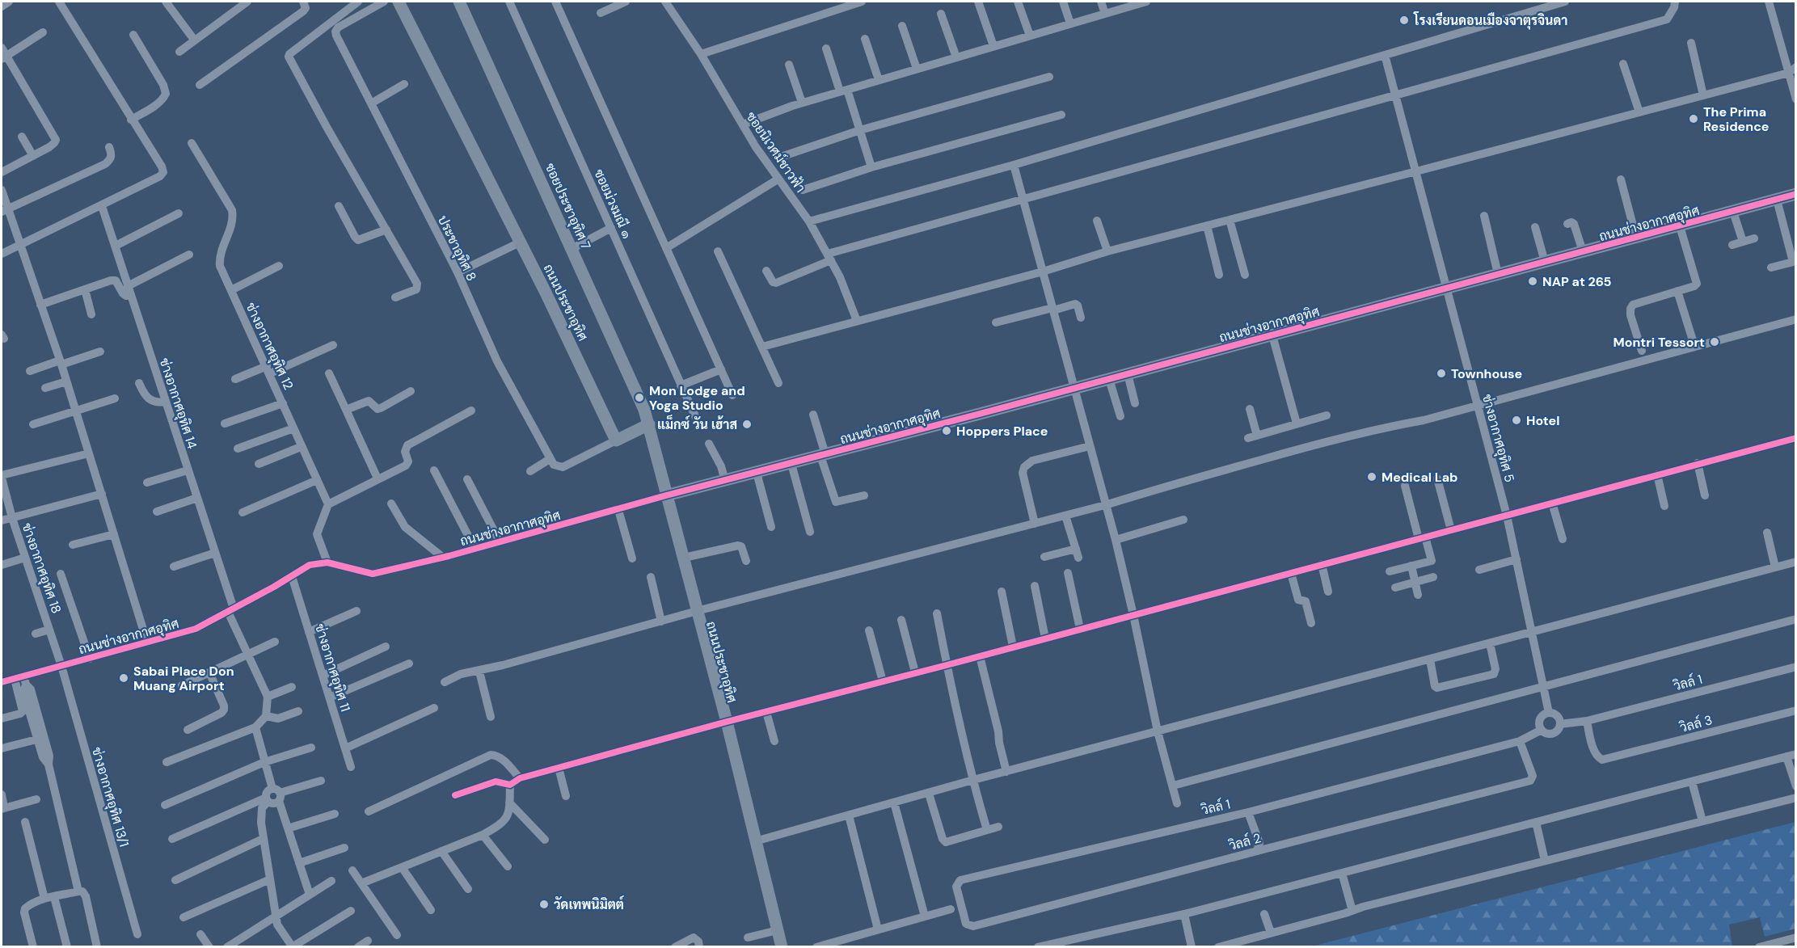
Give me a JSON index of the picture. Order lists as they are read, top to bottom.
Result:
{
  "streets": {
    "street": [
      "ซอยนิเวศม์ชาวฟ้า",
      "ซอยม่วงมณี ๑",
      "ซอยประชาอุทิศ 7",
      "ถนนช่างอากาศอุทิศ",
      "ประชาอุทิศ 8",
      "ถนนประชาอุทิศ",
      "ช่างอากาศอุทิศ 12",
      "ช่างอากาศอุทิศ 14",
      "ช่างอากาศอุทิศ 5",
      "ช่างอากาศอุทิศ 18",
      "ช่างอากาศอุทิศ 11",
      "วิลล์ 1",
      "วิลล์ 3",
      "ช่างอากาศอุทิศ 13/1",
      "วิลล์ 2"
    ]
  },
  "crossings": [
    ["ซอยประชาอุทิศ 7", "ถนนประชาอุทิศ"],
    ["ถนนช่างอากาศอุทิศ", "ถนนประชาอุทิศ"],
    ["ถนนช่างอากาศอุทิศ", "ช่างอากาศอุทิศ 14"],
    ["ถนนช่างอากาศอุทิศ", "ช่างอากาศอุทิศ 5"],
    ["ถนนช่างอากาศอุทิศ", "ช่างอากาศอุทิศ 18"],
    ["ถนนช่างอากาศอุทิศ", "ช่างอากาศอุทิศ 11"],
    ["ถนนช่างอากาศอุทิศ", "ช่างอากาศอุทิศ 13/1"],
    ["ช่างอากาศอุทิศ 5", "วิลล์ 1"],
    ["ช่างอากาศอุทิศ 18", "ช่างอากาศอุทิศ 13/1"],
    ["วิลล์ 1", "วิลล์ 3"],
    ["วิลล์ 1", "วิลล์ 2"]
  ],
  "places": [
    "โรงเรียนดอนเมืองจาตุรจินดา",
    "The Prima Residence",
    "NAP at 265",
    "Montri Tessort",
    "Townhouse",
    "Mon Lodge and Yoga Studio",
    "Hotel",
    "แม็กซ์ วัน เฮ้าส",
    "Hoppers Place",
    "Medical Lab",
    "Sabai Place Don Muang Airport",
    "วัดเทพนิมิตต์"
  ]
}
